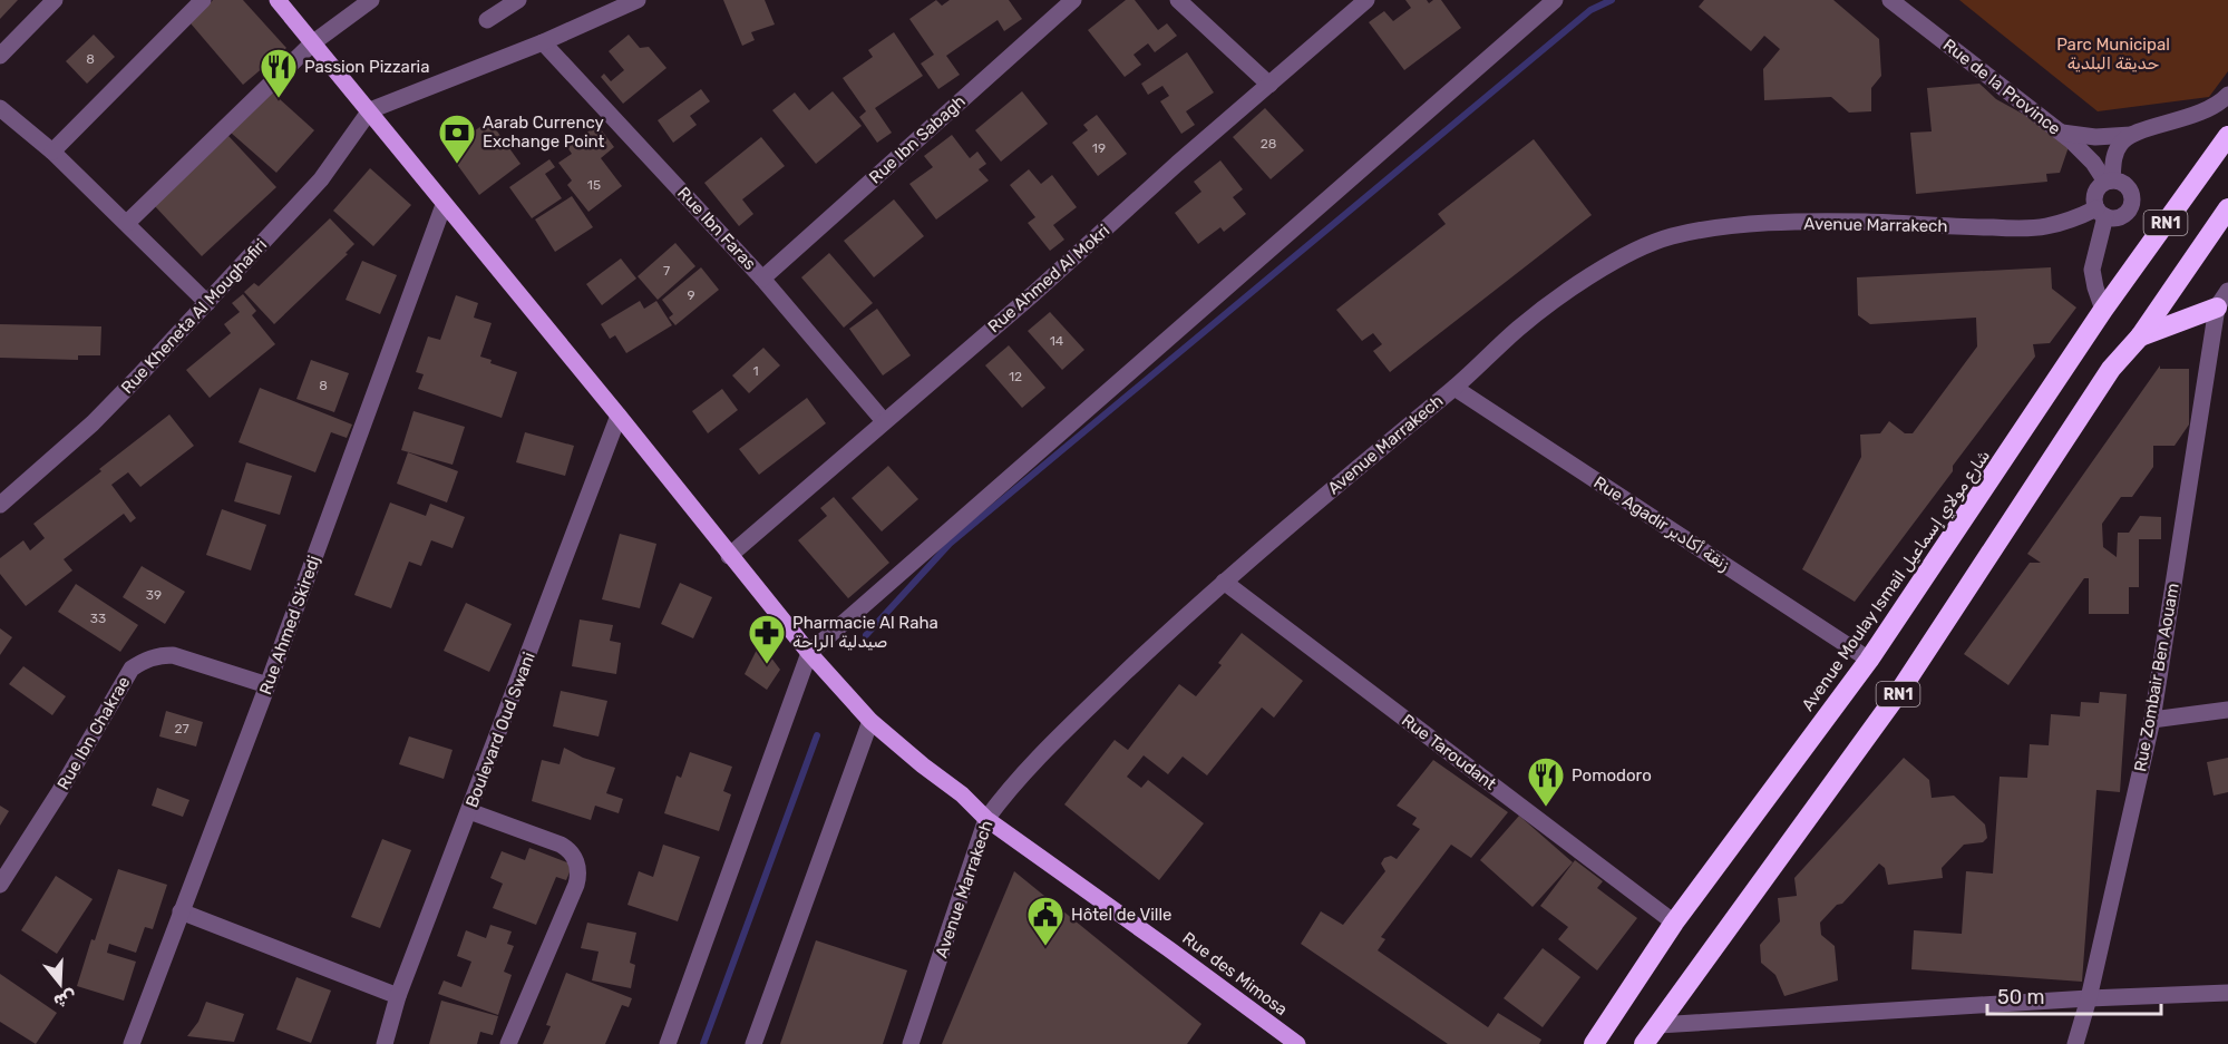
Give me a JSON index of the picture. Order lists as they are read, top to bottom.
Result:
{
  "streets": {
    "highway": ["RN1", "Avenue Moulay Ismail شارع مولاي إسماعيل"],
    "main road": ["Rue des Mimosa"],
    "street": [
      "Rue de la Province",
      "Rue Ibn Sabagh",
      "Avenue Marrakech",
      "Rue Ibn Faras",
      "Rue Ahmed Al Mokri",
      "Rue Kheneta Al Moughafiri",
      "Rue Agadir زنقة أكادير",
      "Rue Ahmed Skiredj",
      "Rue Zombair Ben Aouam",
      "Boulevard Oud Swani",
      "Rue Ibn Chakrae",
      "Rue Taroudant"
    ]
  },
  "crossings": [
    ["Rue de la Province", "Avenue Marrakech"],
    ["Rue Ibn Sabagh", "Rue Ibn Faras"],
    ["Avenue Marrakech", "Rue Agadir زنقة أكادير"],
    ["Avenue Marrakech", "Rue Taroudant"],
    ["Avenue Marrakech", "Rue des Mimosa"],
    ["Rue Ibn Faras", "Rue Ahmed Al Mokri"],
    ["Rue Ahmed Al Mokri", "Rue des Mimosa"],
    ["Rue Kheneta Al Moughafiri", "Rue des Mimosa"],
    ["Rue Agadir زنقة أكادير", "Avenue Moulay Ismail شارع مولاي إسماعيل"],
    ["Avenue Moulay Ismail شارع مولاي إسماعيل", "Rue Taroudant"],
    ["Rue Ahmed Skiredj", "Rue Ibn Chakrae"],
    ["Rue Ahmed Skiredj", "Rue des Mimosa"],
    ["Boulevard Oud Swani", "Rue des Mimosa"]
  ],
  "parks": ["Parc Municipal حديقة البلدية"],
  "places": {
    "restaurant": ["Passion Pizzaria", "Pomodoro"],
    "bank": ["Aarab Currency Exchange Point"],
    "pharmacy": ["Pharmacie Al Raha صيدلية الراحة"],
    "public building": ["Hôtel de Ville"]
  },
  "house_numbers": [
    "8",
    "28",
    "19",
    "15",
    "7",
    "9",
    "14",
    "1",
    "12",
    "8",
    "39",
    "33",
    "27"
  ],
  "scale_bar": "50 m",
  "north": "bottom"
}
